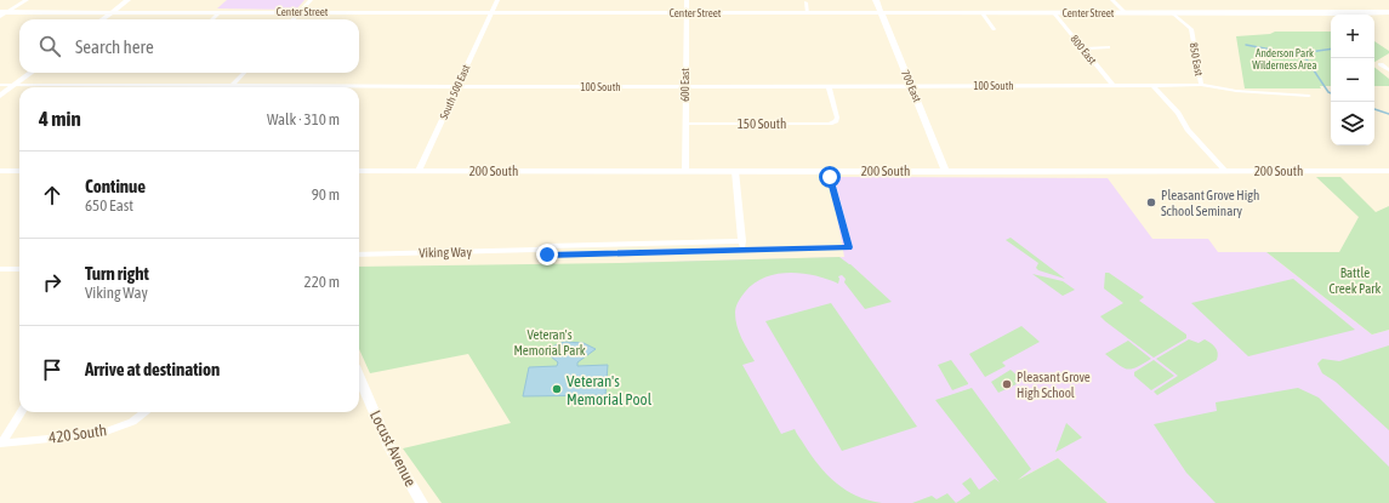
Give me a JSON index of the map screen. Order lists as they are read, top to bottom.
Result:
{
  "streets": {
    "street": [
      "Center Street",
      "800 East",
      "850 East",
      "600 East",
      "700 East",
      "100 South",
      "South 500 East",
      "150 South",
      "200 South",
      "Viking Way",
      "420 South",
      "Locust Avenue"
    ]
  },
  "crossings": [
    ["Center Street", "800 East"],
    ["Center Street", "850 East"],
    ["Center Street", "600 East"],
    ["Center Street", "700 East"],
    ["Center Street", "South 500 East"],
    ["800 East", "100 South"],
    ["850 East", "100 South"],
    ["600 East", "100 South"],
    ["600 East", "150 South"],
    ["600 East", "200 South"],
    ["700 East", "100 South"],
    ["700 East", "200 South"],
    ["100 South", "South 500 East"],
    ["100 South", "150 South"],
    ["South 500 East", "200 South"],
    ["200 South", "Viking Way"]
  ],
  "parks": ["Anderson Park Wilderness Area", "Battle Creek Park", "Veteran's Memorial Park"],
  "places": ["Pleasant Grove High School Seminary", "Pleasant Grove High School", "Veteran's Memorial Pool"],
  "page": {
    "map_buttons": ["+", "−"],
    "search": "Search here",
    "heading": ["4 min", "Walk · 310 m"],
    "list": [
      ["Continue", "650 East", "90 m"],
      ["Turn right", "Viking Way", "220 m"],
      "Arrive at destination"
    ]
  }
}
